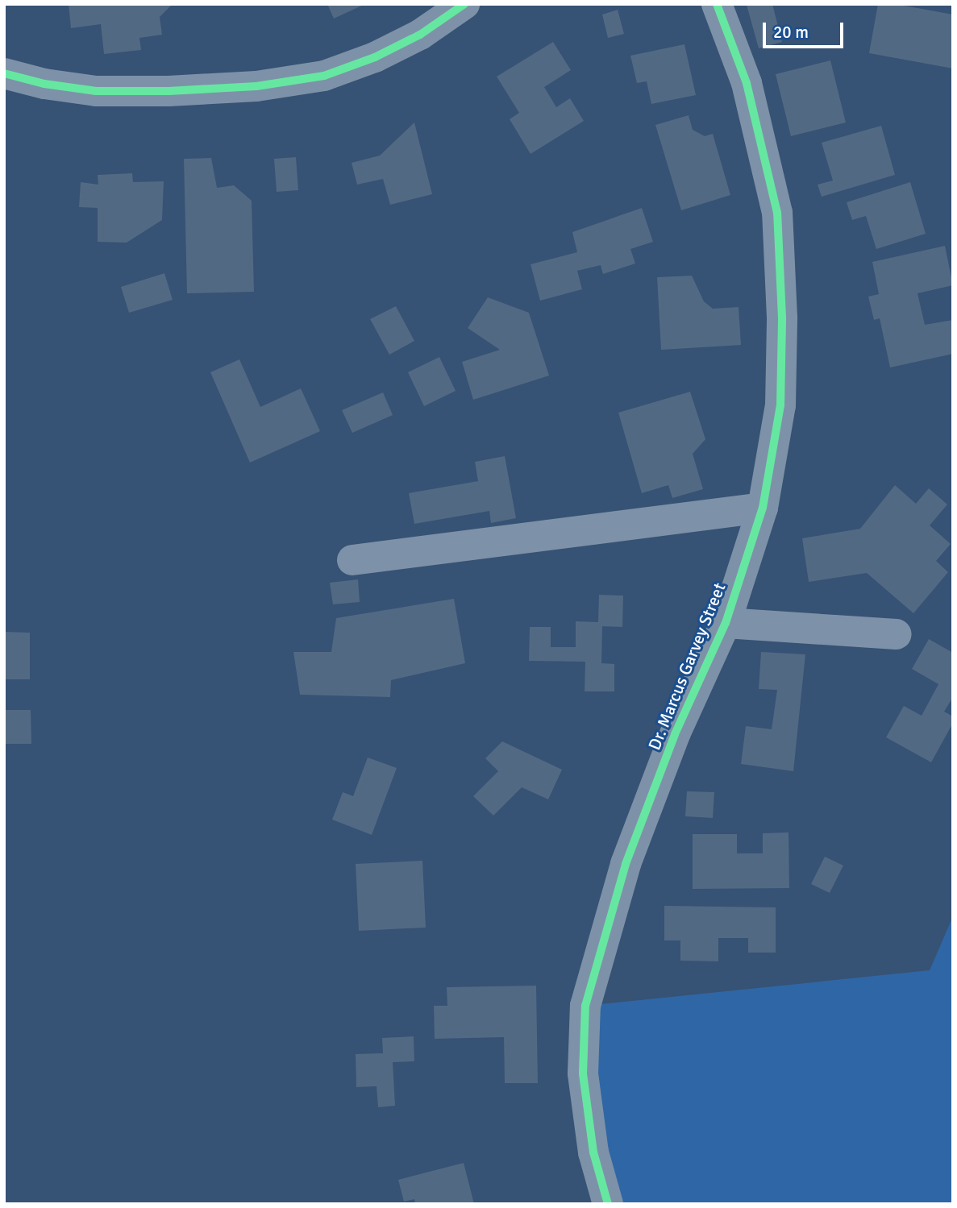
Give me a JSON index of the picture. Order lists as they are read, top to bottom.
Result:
{
  "streets": {
    "street": ["Dr. Marcus Garvey Street"]
  },
  "scale_bar": "20 m"
}
